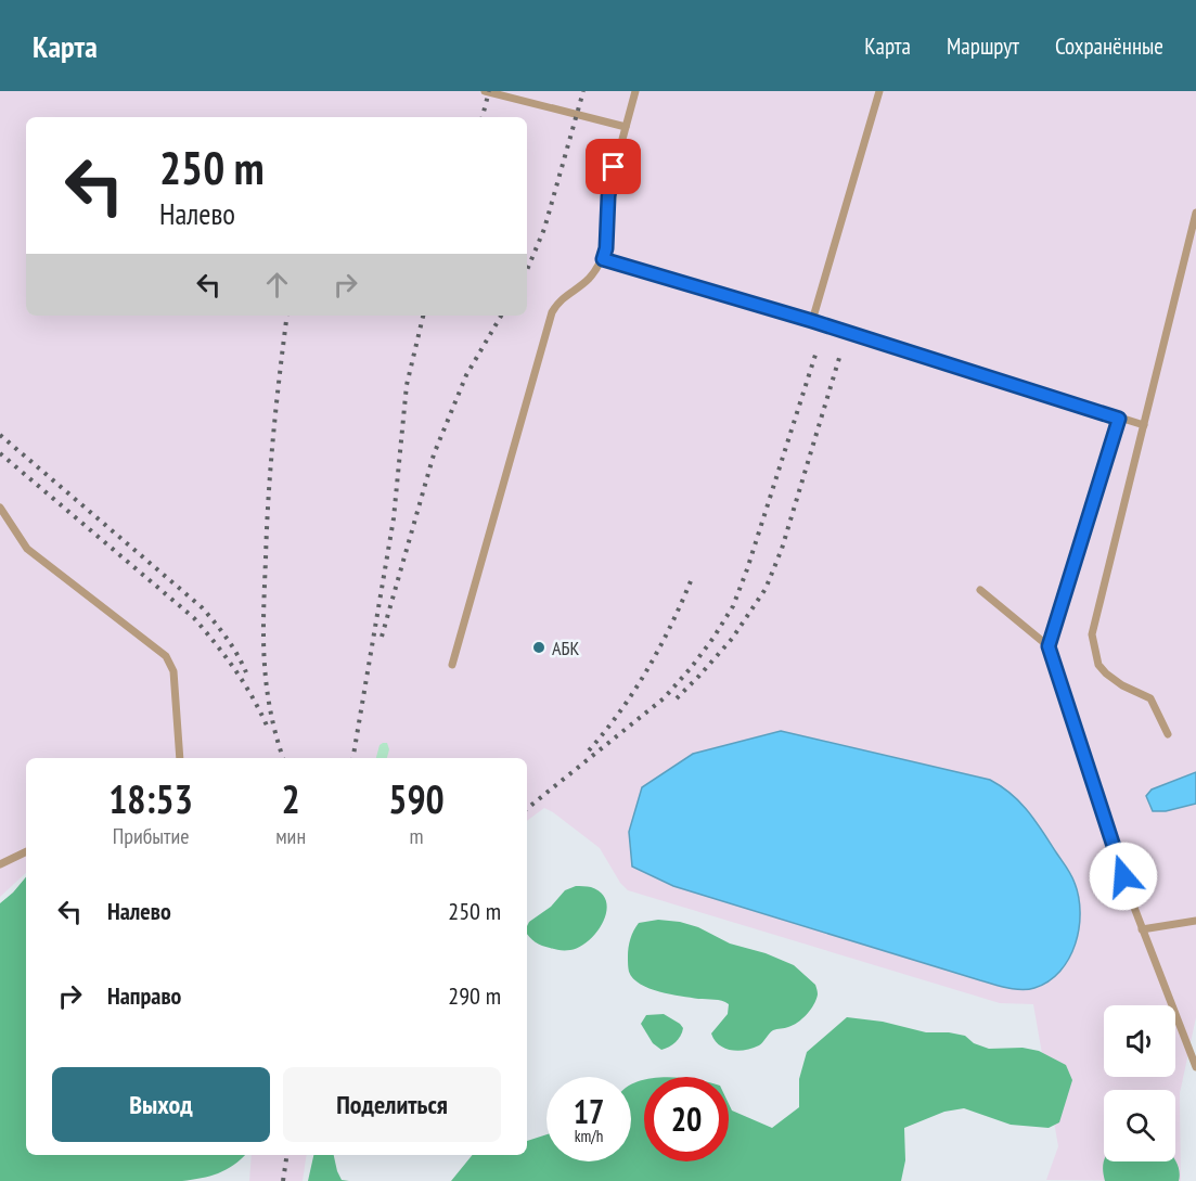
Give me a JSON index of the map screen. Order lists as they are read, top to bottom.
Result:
{
  "places": ["АБК"],
  "page": {
    "header": "Карта",
    "nav": ["Карта", "Маршрут", "Сохранённые"],
    "turn": ["250 m", "Налево"],
    "eta": [
      "18:53",
      "Прибытие",
      "2",
      "мин",
      "590",
      "m"
    ],
    "list": [
      {
        "name": "Налево",
        "value": "250 m"
      },
      {
        "name": "Направо",
        "value": "290 m"
      }
    ],
    "buttons": ["Выход", "Поделиться"],
    "speed": "17 km/h",
    "limit": "20"
  }
}
